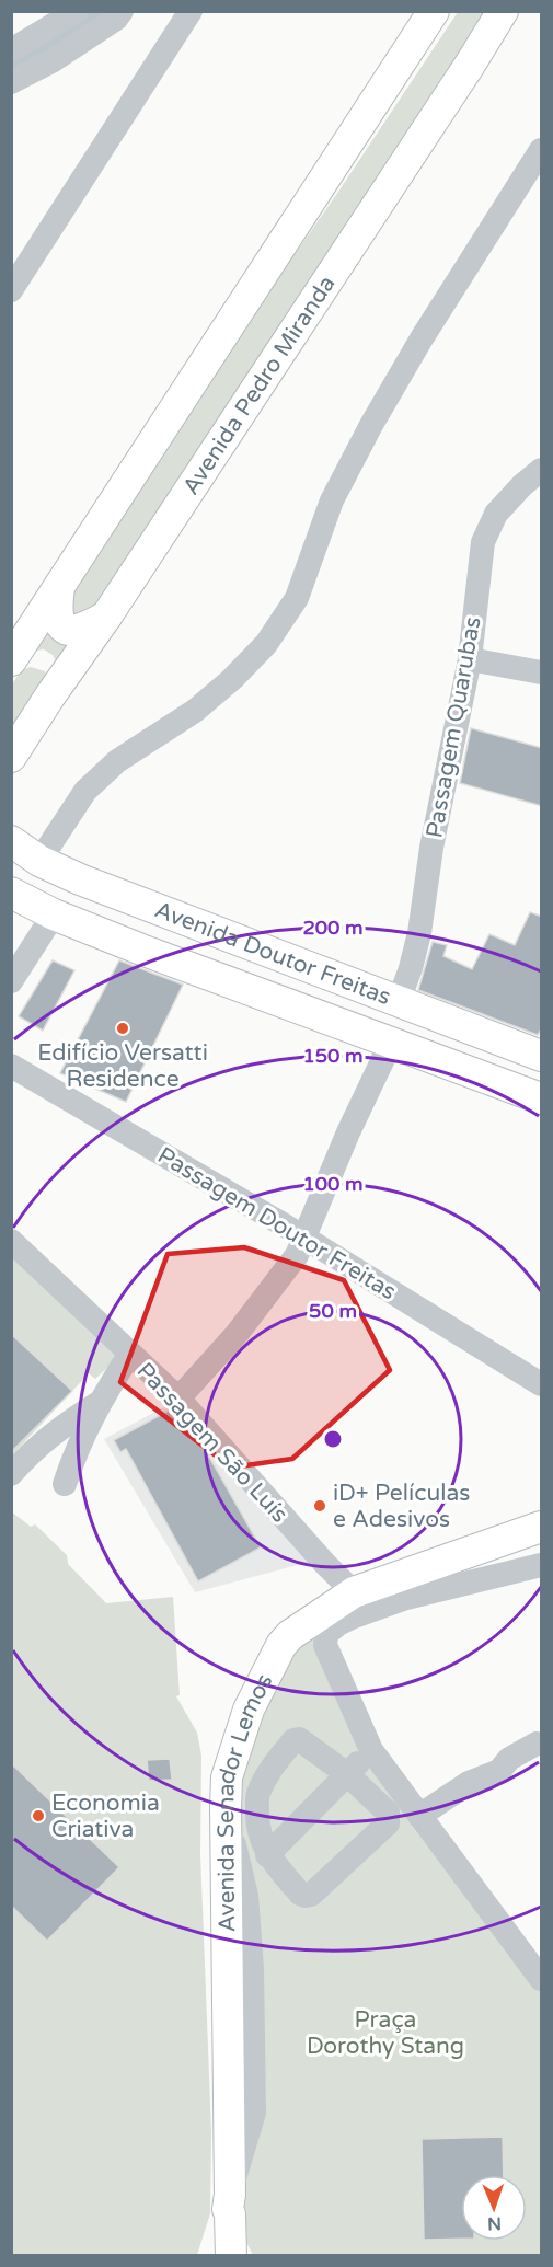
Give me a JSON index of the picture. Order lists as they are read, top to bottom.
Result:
{
  "streets": {
    "main road": ["Avenida Pedro Miranda", "Avenida Doutor Freitas", "Avenida Senador Lemos"],
    "street": ["Passagem Quarubas", "Passagem Doutor Freitas", "Passagem São Luís"]
  },
  "crossings": [
    ["Passagem Quarubas", "Avenida Doutor Freitas"],
    ["Passagem São Luís", "Avenida Senador Lemos"]
  ],
  "parks": ["Praça Dorothy Stang"],
  "places": ["Edifício Versatti Residence", "iD+ Películas e Adesivos", "Economia Criativa"],
  "north": "bottom",
  "rings": [
    "200 m",
    "150 m",
    "100 m",
    "50 m"
  ]
}
